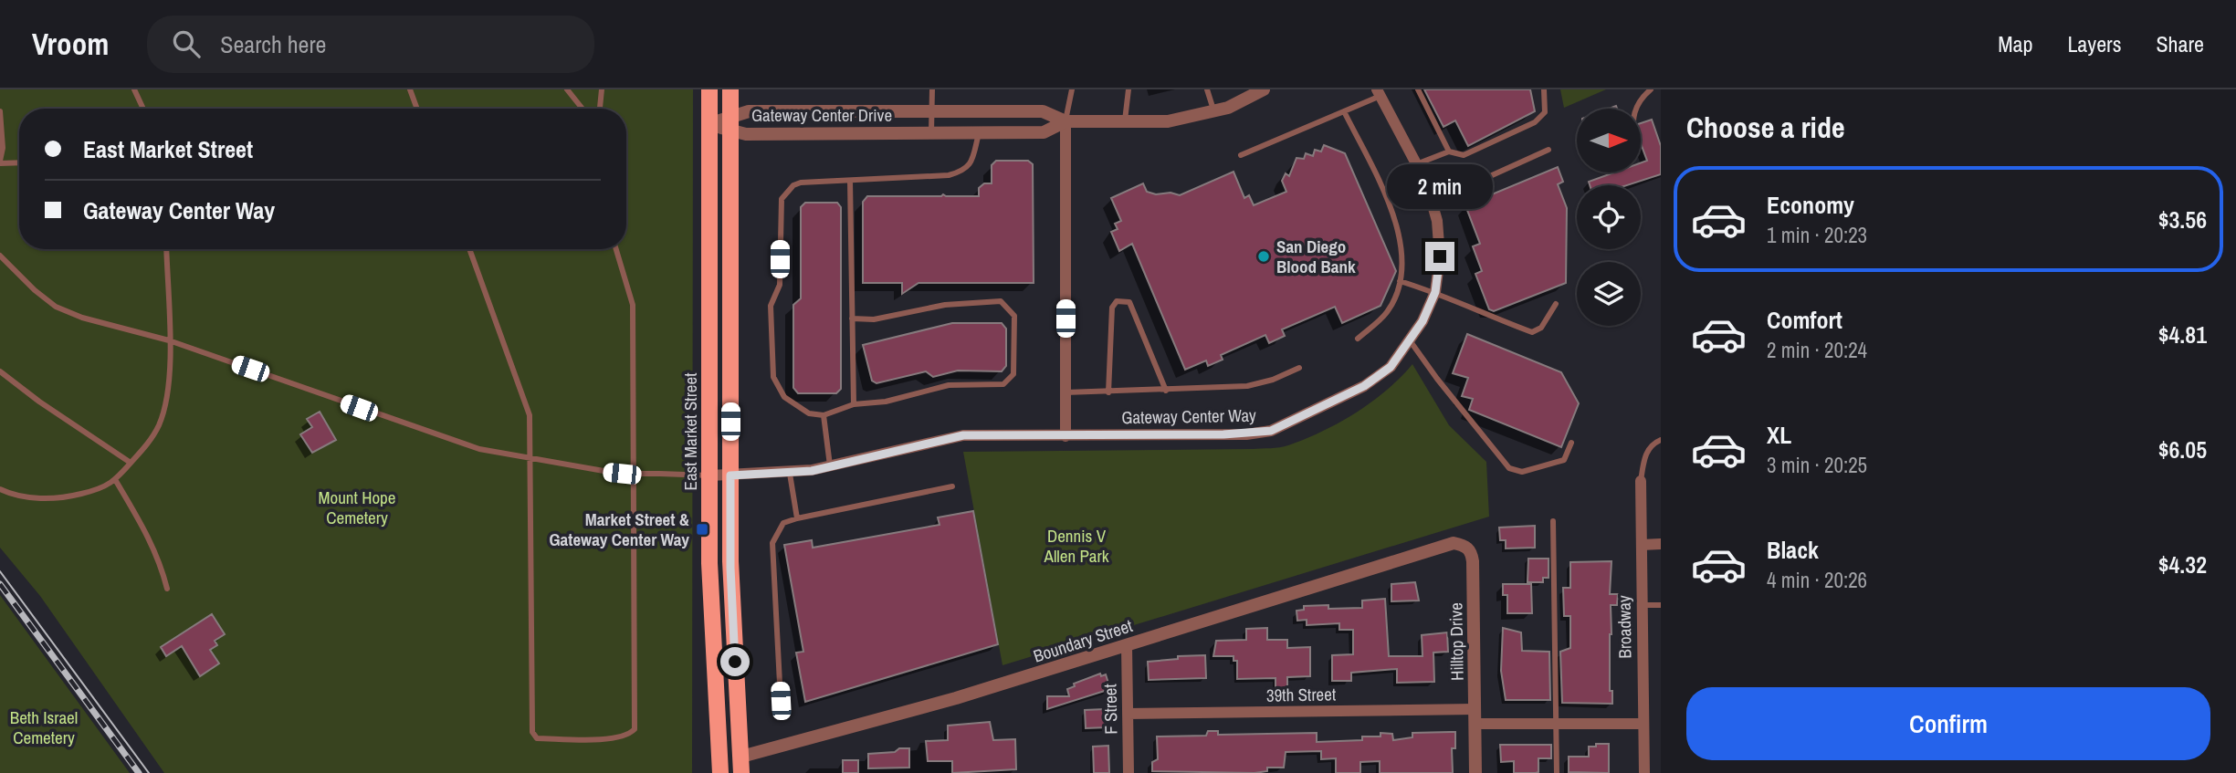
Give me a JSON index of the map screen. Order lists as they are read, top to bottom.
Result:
{
  "streets": {
    "main road": ["East Market Street"],
    "street": [
      "Gateway Center Drive",
      "Gateway Center Way",
      "Broadway",
      "Boundary Street",
      "Hilltop Drive",
      "39th Street",
      "F Street"
    ]
  },
  "crossings": [
    ["Gateway Center Drive", "East Market Street"],
    ["Gateway Center Way", "East Market Street"],
    ["Boundary Street", "Hilltop Drive"],
    ["Boundary Street", "F Street"],
    ["Hilltop Drive", "39th Street"],
    ["39th Street", "F Street"]
  ],
  "parks": ["Mount Hope Cemetery", "Dennis V Allen Park", "Beth Israel Cemetery"],
  "places": {
    "other": ["San Diego Blood Bank"],
    "transit": ["Market Street & Gateway Center Way"]
  },
  "north": "right",
  "page": {
    "header": "Vroom",
    "search": "Search here",
    "nav": ["Map", "Layers", "Share"],
    "heading": "Choose a ride",
    "banner": ["East Market Street", "Gateway Center Way"],
    "bubble": "2 min",
    "list": [
      {
        "name": "Economy",
        "note": "1 min · 20:23",
        "value": "$3.56"
      },
      {
        "name": "Comfort",
        "note": "2 min · 20:24",
        "value": "$4.81"
      },
      {
        "name": "XL",
        "note": "3 min · 20:25",
        "value": "$6.05"
      },
      {
        "name": "Black",
        "note": "4 min · 20:26",
        "value": "$4.32"
      }
    ],
    "buttons": "Confirm"
  }
}
